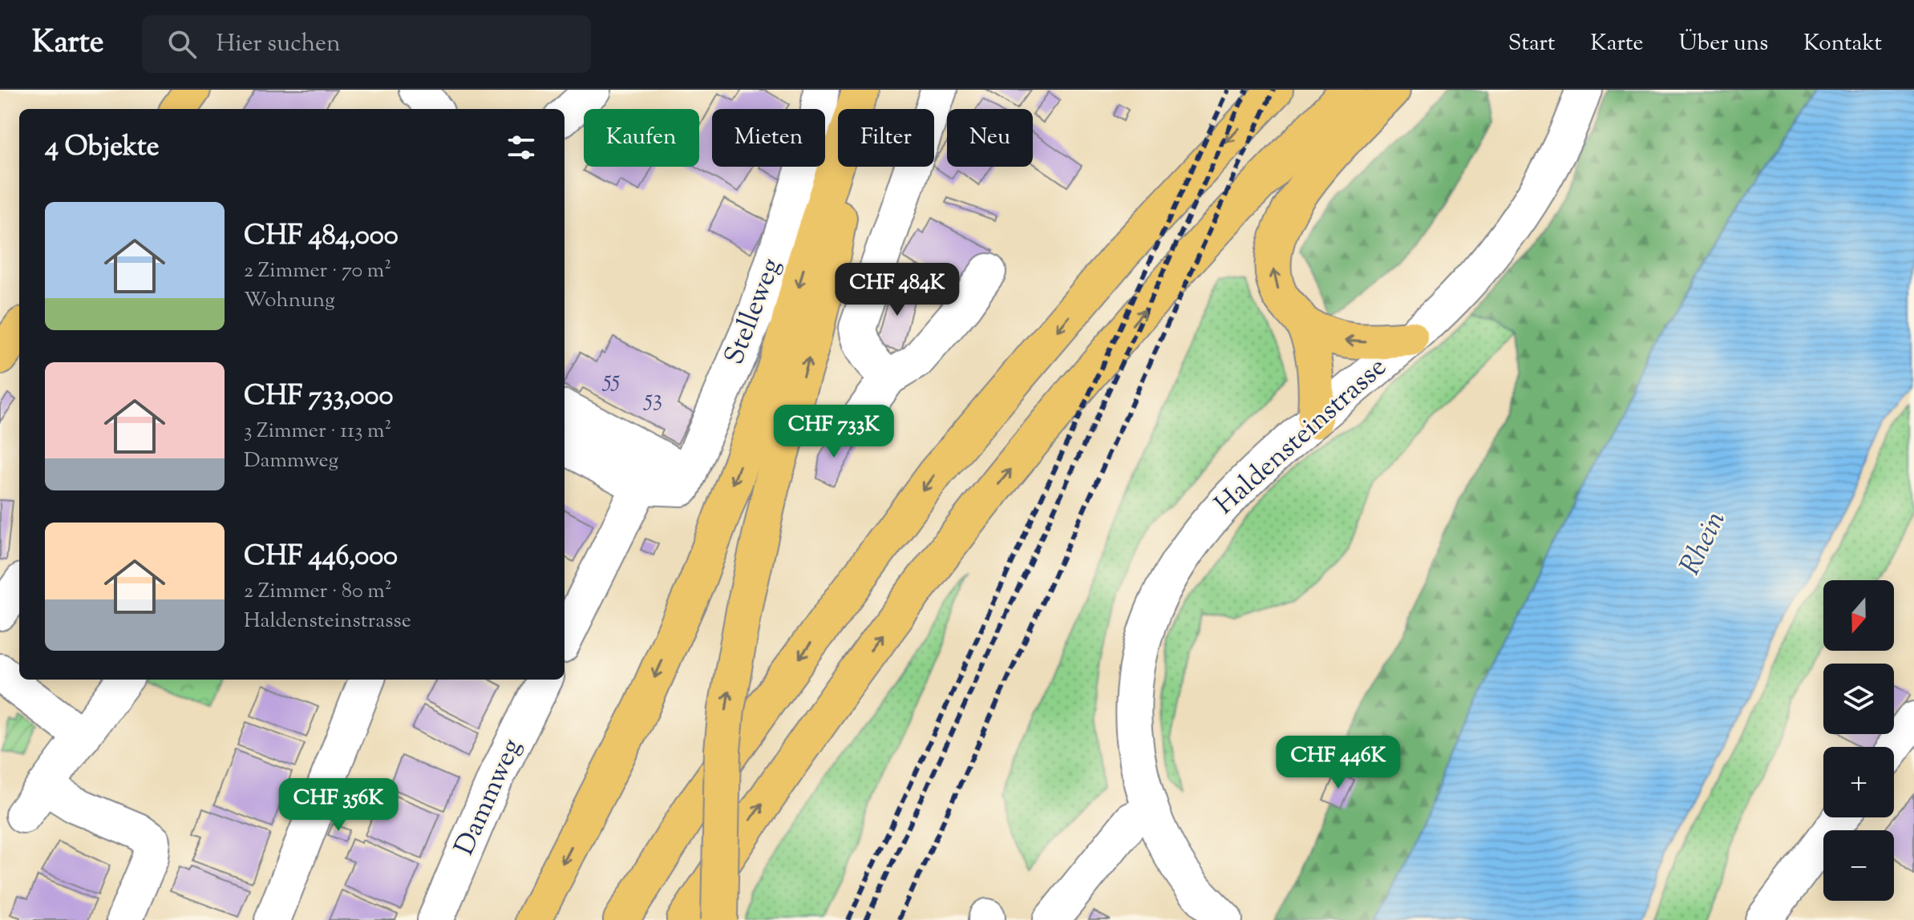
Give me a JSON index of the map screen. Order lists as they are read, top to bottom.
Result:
{
  "streets": {
    "street": ["Stelleweg", "Haldensteinstrasse", "Dammweg"]
  },
  "water": ["Rhein"],
  "house_numbers": ["55", "53"],
  "north": "bottom",
  "page": {
    "header": "Karte",
    "search": "Hier suchen",
    "nav": [
      "Start",
      "Karte",
      "Über uns",
      "Kontakt"
    ],
    "chip": [
      "Kaufen",
      "Mieten",
      "Filter",
      "Neu"
    ],
    "heading": "4 Objekte",
    "list": [
      {
        "name": "CHF 484,000",
        "note": "2 Zimmer · 70 m² · Wohnung"
      },
      {
        "name": "CHF 733,000",
        "note": "3 Zimmer · 113 m² · Dammweg"
      },
      {
        "name": "CHF 446,000",
        "note": "2 Zimmer · 80 m² · Haldensteinstrasse"
      }
    ],
    "price": [
      "CHF 484K",
      "CHF 733K",
      "CHF 446K",
      "CHF 356K"
    ],
    "map_buttons": ["+", "−"]
  }
}
